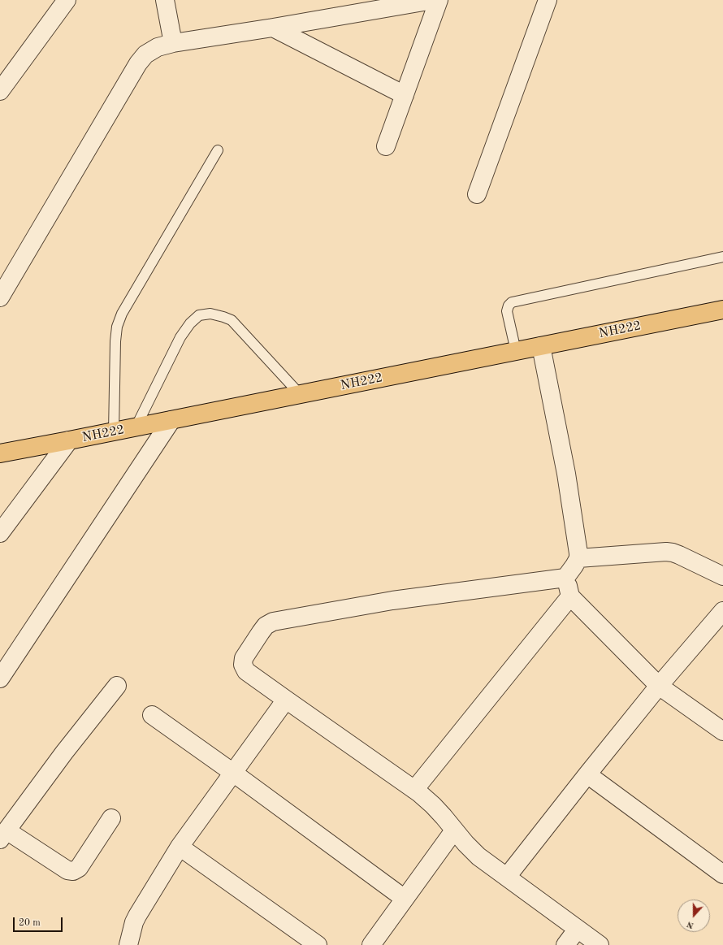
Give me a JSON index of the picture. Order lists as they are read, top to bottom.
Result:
{
  "streets": {
    "main road": ["NH222"]
  },
  "scale_bar": "20 m",
  "north": "bottom"
}
